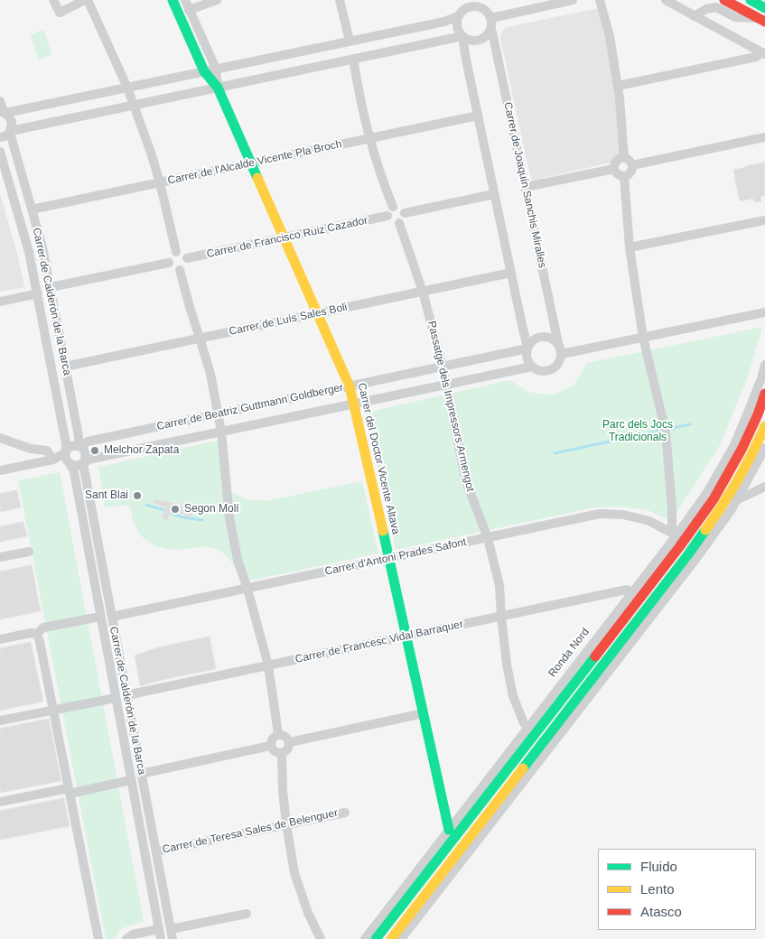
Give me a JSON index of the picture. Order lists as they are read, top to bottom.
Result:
{
  "streets": {
    "main road": ["Carrer del Doctor Vicente Altava", "Ronda Nord"],
    "street": [
      "Carrer de l'Alcalde Vicente Pla Broch",
      "Carrer de Joaquín Sanchis Miralles",
      "Carrer de Francisco Ruiz Cazador",
      "Carrer de Calderón de la Barca",
      "Carrer de Luís Sales Boli",
      "Passatge dels Impressors Armengot",
      "Carrer de Beatriz Guttmann Goldberger",
      "Carrer d'Antoni Prades Safont",
      "Carrer de Francesc Vidal Barraquer",
      "Carrer de Teresa Sales de Belenguer"
    ]
  },
  "crossings": [
    ["Carrer de l'Alcalde Vicente Pla Broch", "Carrer de Calderón de la Barca"],
    ["Carrer de l'Alcalde Vicente Pla Broch", "Carrer del Doctor Vicente Altava"],
    ["Carrer de Joaquín Sanchis Miralles", "Carrer de Beatriz Guttmann Goldberger"],
    ["Carrer de Francisco Ruiz Cazador", "Passatge dels Impressors Armengot"],
    ["Carrer de Francisco Ruiz Cazador", "Carrer del Doctor Vicente Altava"],
    ["Carrer de Calderón de la Barca", "Carrer de Luís Sales Boli"],
    ["Carrer de Calderón de la Barca", "Carrer de Beatriz Guttmann Goldberger"],
    ["Carrer de Calderón de la Barca", "Carrer d'Antoni Prades Safont"],
    ["Carrer de Calderón de la Barca", "Carrer de Francesc Vidal Barraquer"],
    ["Carrer de Calderón de la Barca", "Carrer de Teresa Sales de Belenguer"],
    ["Carrer de Luís Sales Boli", "Passatge dels Impressors Armengot"],
    ["Carrer de Luís Sales Boli", "Carrer del Doctor Vicente Altava"],
    ["Passatge dels Impressors Armengot", "Carrer de Beatriz Guttmann Goldberger"],
    ["Passatge dels Impressors Armengot", "Carrer d'Antoni Prades Safont"],
    ["Passatge dels Impressors Armengot", "Carrer de Francesc Vidal Barraquer"],
    ["Carrer de Beatriz Guttmann Goldberger", "Carrer del Doctor Vicente Altava"],
    ["Carrer del Doctor Vicente Altava", "Carrer d'Antoni Prades Safont"],
    ["Carrer del Doctor Vicente Altava", "Carrer de Francesc Vidal Barraquer"],
    ["Carrer del Doctor Vicente Altava", "Ronda Nord"],
    ["Carrer d'Antoni Prades Safont", "Ronda Nord"],
    ["Carrer de Francesc Vidal Barraquer", "Ronda Nord"]
  ],
  "parks": ["Parc dels Jocs Tradicionals"],
  "places": ["Melchor Zapata", "Sant Blai", "Segon Molí"],
  "legend": ["Fluido", "Lento", "Atasco"]
}
